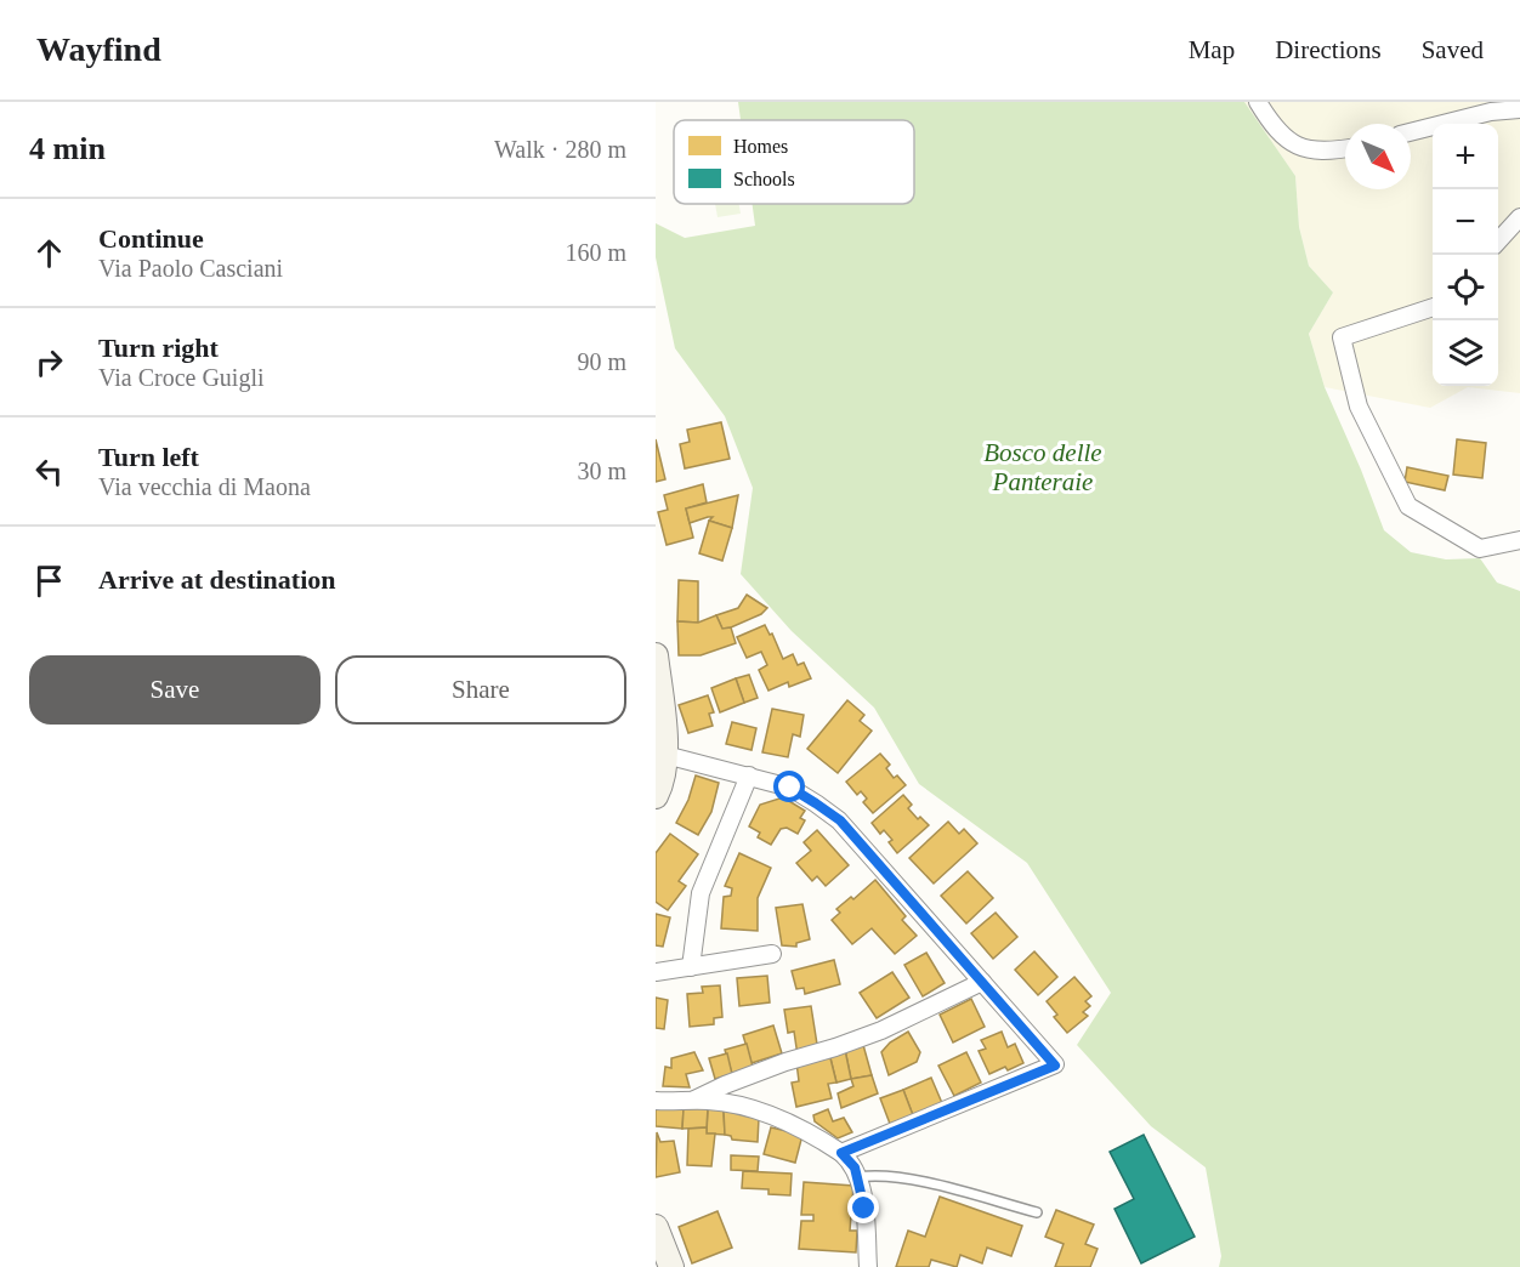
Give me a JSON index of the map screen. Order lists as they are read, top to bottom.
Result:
{
  "parks": ["Bosco delle Panteraie"],
  "legend": ["Homes", "Schools"],
  "north": "bottom right",
  "page": {
    "header": "Wayfind",
    "nav": ["Map", "Directions", "Saved"],
    "heading": ["4 min", "Walk · 280 m"],
    "map_buttons": ["+", "−"],
    "list": [
      ["Continue", "Via Paolo Casciani", "160 m"],
      ["Turn right", "Via Croce Guigli", "90 m"],
      ["Turn left", "Via vecchia di Maona", "30 m"],
      "Arrive at destination"
    ],
    "buttons": ["Save", "Share"]
  }
}
